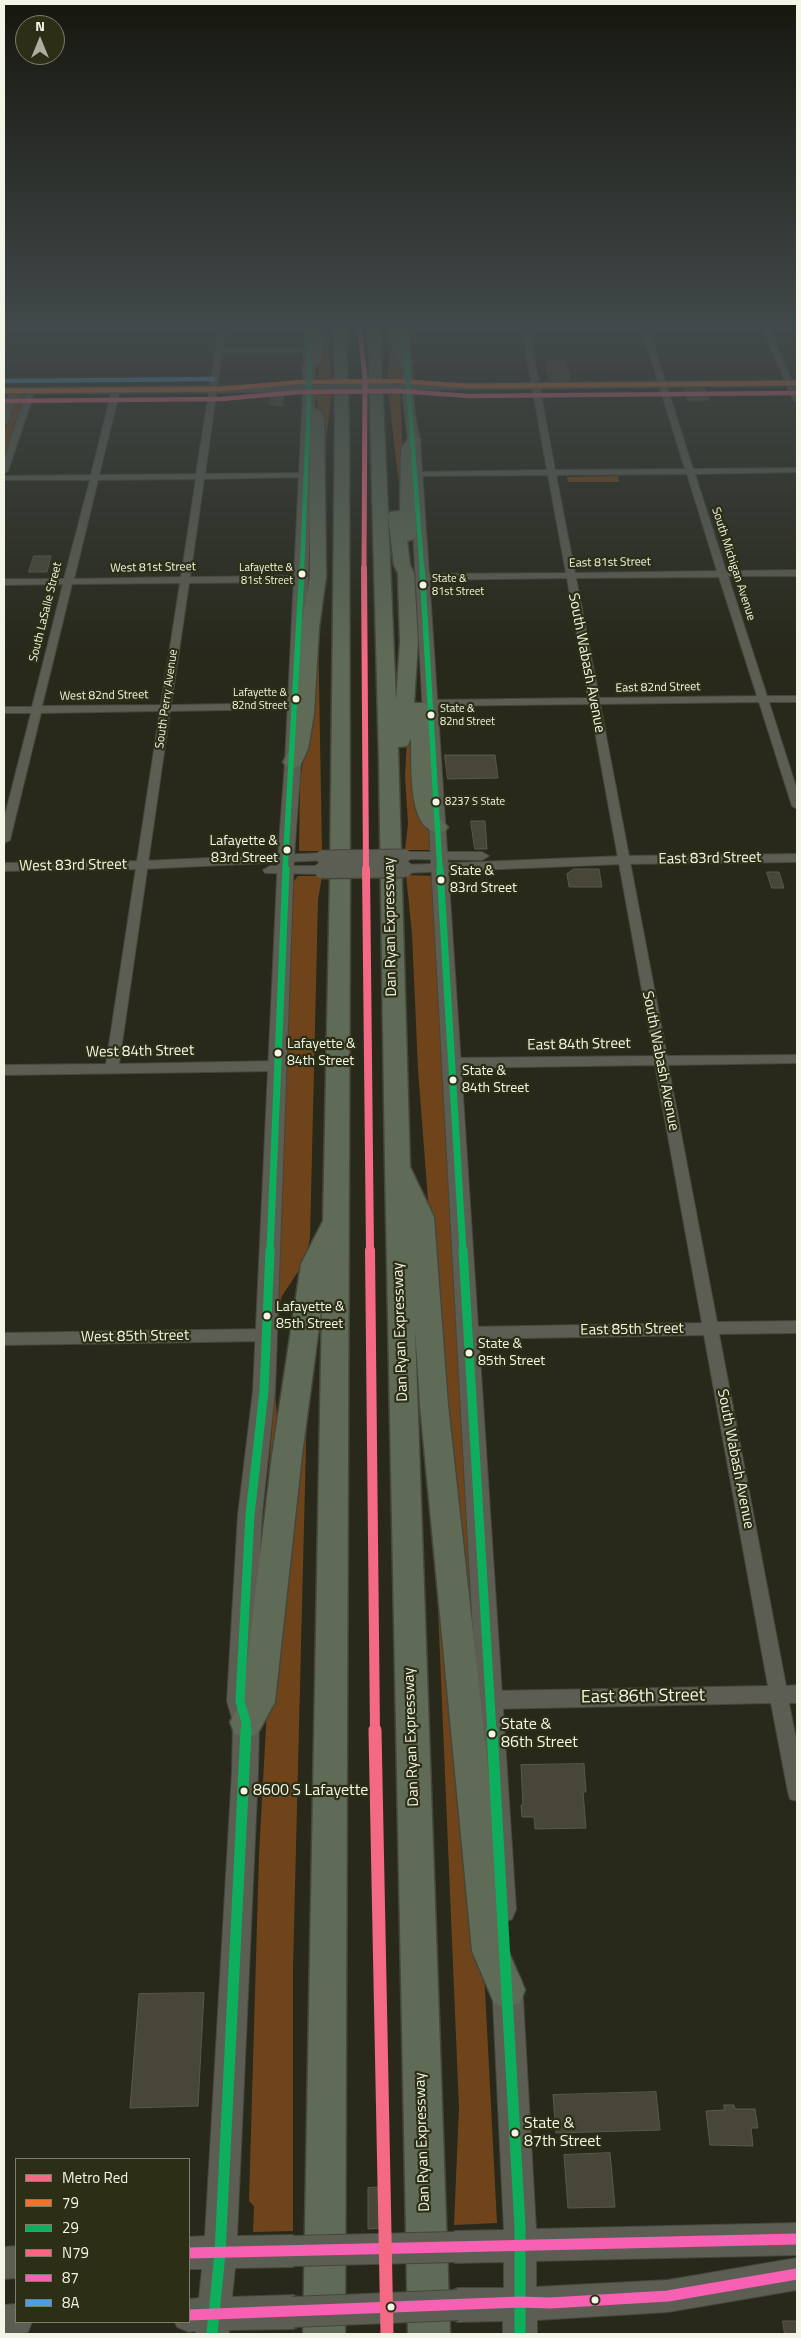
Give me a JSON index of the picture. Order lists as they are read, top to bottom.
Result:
{
  "streets": {
    "highway": ["Dan Ryan Expressway"],
    "street": [
      "East 81st Street",
      "South Michigan Avenue",
      "West 81st Street",
      "South LaSalle Street",
      "South Wabash Avenue",
      "East 82nd Street",
      "West 82nd Street",
      "South Perry Avenue",
      "East 83rd Street",
      "West 83rd Street",
      "East 84th Street",
      "West 84th Street",
      "East 85th Street",
      "West 85th Street",
      "East 86th Street"
    ]
  },
  "crossings": [
    ["East 81st Street", "South Michigan Avenue"],
    ["East 81st Street", "South Wabash Avenue"],
    ["South Michigan Avenue", "East 82nd Street"],
    ["West 81st Street", "South LaSalle Street"],
    ["West 81st Street", "South Perry Avenue"],
    ["South LaSalle Street", "West 82nd Street"],
    ["South Wabash Avenue", "East 82nd Street"],
    ["South Wabash Avenue", "East 83rd Street"],
    ["South Wabash Avenue", "East 84th Street"],
    ["South Wabash Avenue", "East 85th Street"],
    ["South Wabash Avenue", "East 86th Street"],
    ["West 82nd Street", "South Perry Avenue"],
    ["South Perry Avenue", "West 83rd Street"],
    ["South Perry Avenue", "West 84th Street"],
    ["East 83rd Street", "West 83rd Street"]
  ],
  "places": [
    "Lafayette & 81st Street",
    "State & 81st Street",
    "Lafayette & 82nd Street",
    "State & 82nd Street",
    "8237 S State",
    "Lafayette & 83rd Street",
    "State & 83rd Street",
    "Lafayette & 84th Street",
    "State & 84th Street",
    "Lafayette & 85th Street",
    "State & 85th Street",
    "State & 86th Street",
    "8600 S Lafayette",
    "State & 87th Street"
  ],
  "lines": ["metro line Red", "transit line 29", "transit line 87"],
  "legend": [
    "Metro Red",
    "79",
    "29",
    "N79",
    "87",
    "8A"
  ],
  "north": "top"
}
